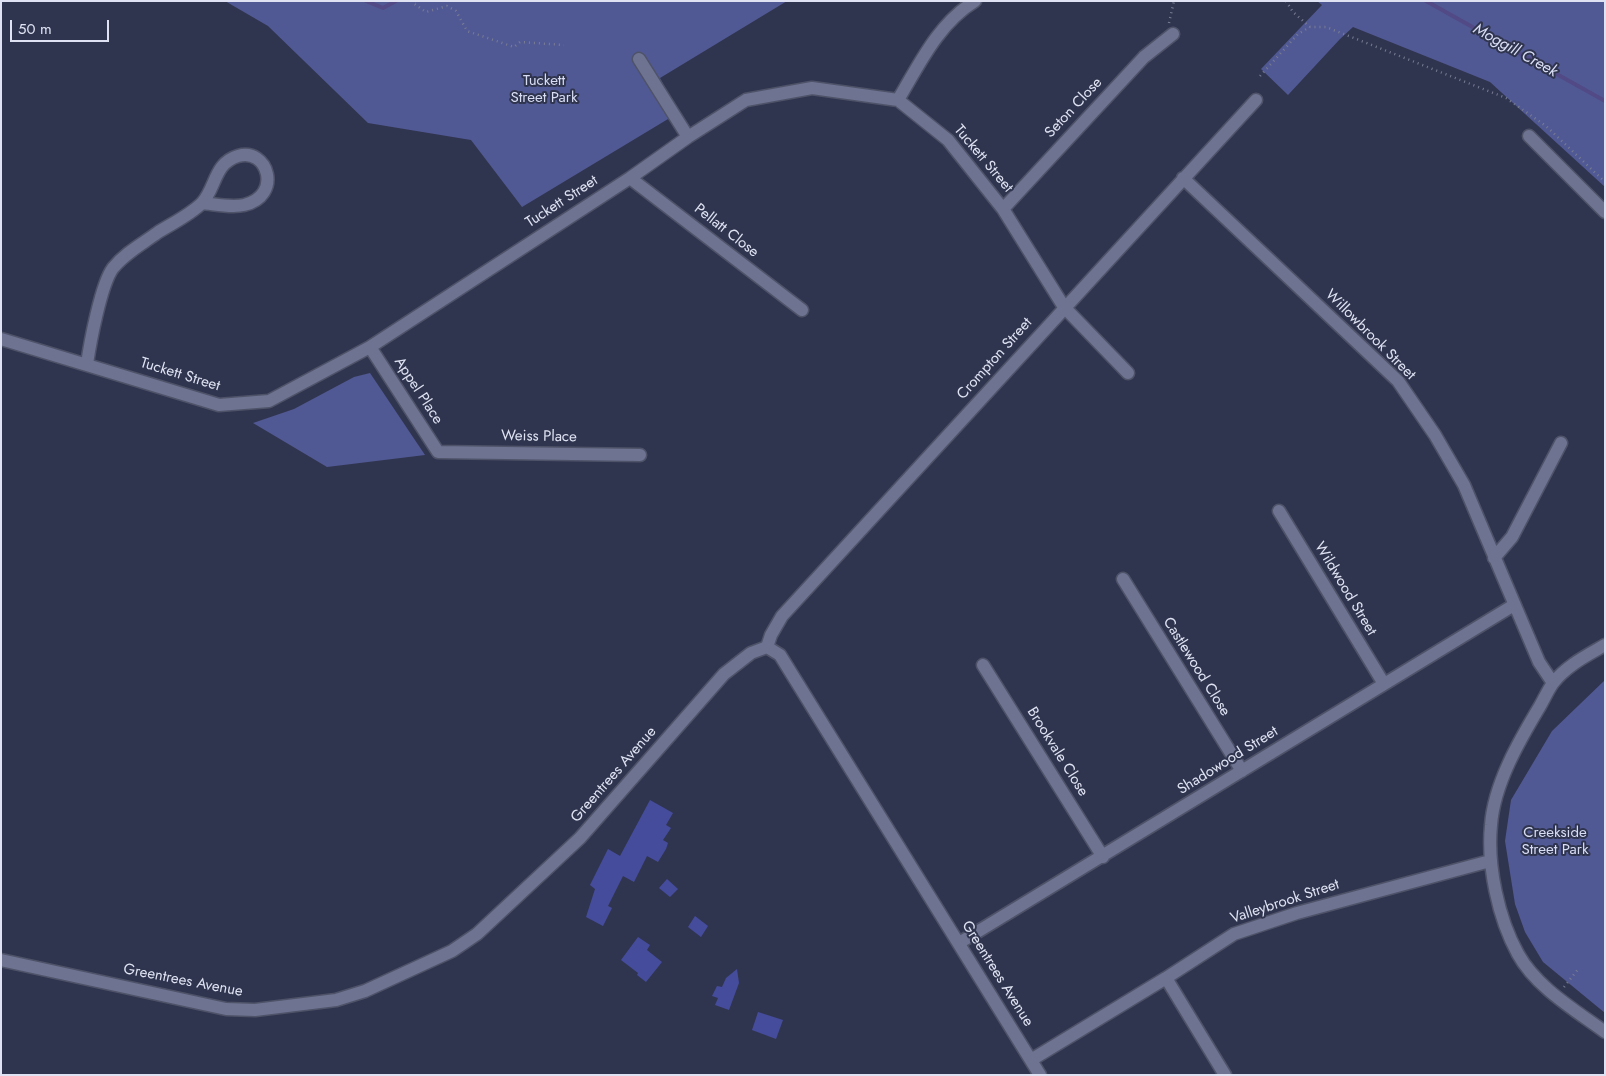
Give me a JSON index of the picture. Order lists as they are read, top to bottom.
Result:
{
  "streets": {
    "street": [
      "Seton Close",
      "Tuckett Street",
      "Pellatt Close",
      "Willowbrook Street",
      "Crompton Street",
      "Appel Place",
      "Weiss Place",
      "Wildwood Street",
      "Castlewood Close",
      "Brookvale Close",
      "Shadowood Street",
      "Greentrees Avenue",
      "Valleybrook Street"
    ]
  },
  "crossings": [
    ["Seton Close", "Tuckett Street"],
    ["Tuckett Street", "Pellatt Close"],
    ["Tuckett Street", "Crompton Street"],
    ["Tuckett Street", "Appel Place"],
    ["Willowbrook Street", "Crompton Street"],
    ["Willowbrook Street", "Shadowood Street"],
    ["Crompton Street", "Greentrees Avenue"],
    ["Appel Place", "Weiss Place"],
    ["Wildwood Street", "Shadowood Street"],
    ["Castlewood Close", "Shadowood Street"],
    ["Brookvale Close", "Shadowood Street"],
    ["Shadowood Street", "Greentrees Avenue"],
    ["Greentrees Avenue", "Valleybrook Street"]
  ],
  "water": ["Moggill Creek"],
  "parks": ["Tuckett Street Park", "Creekside Street Park"],
  "scale_bar": "50 m"
}
